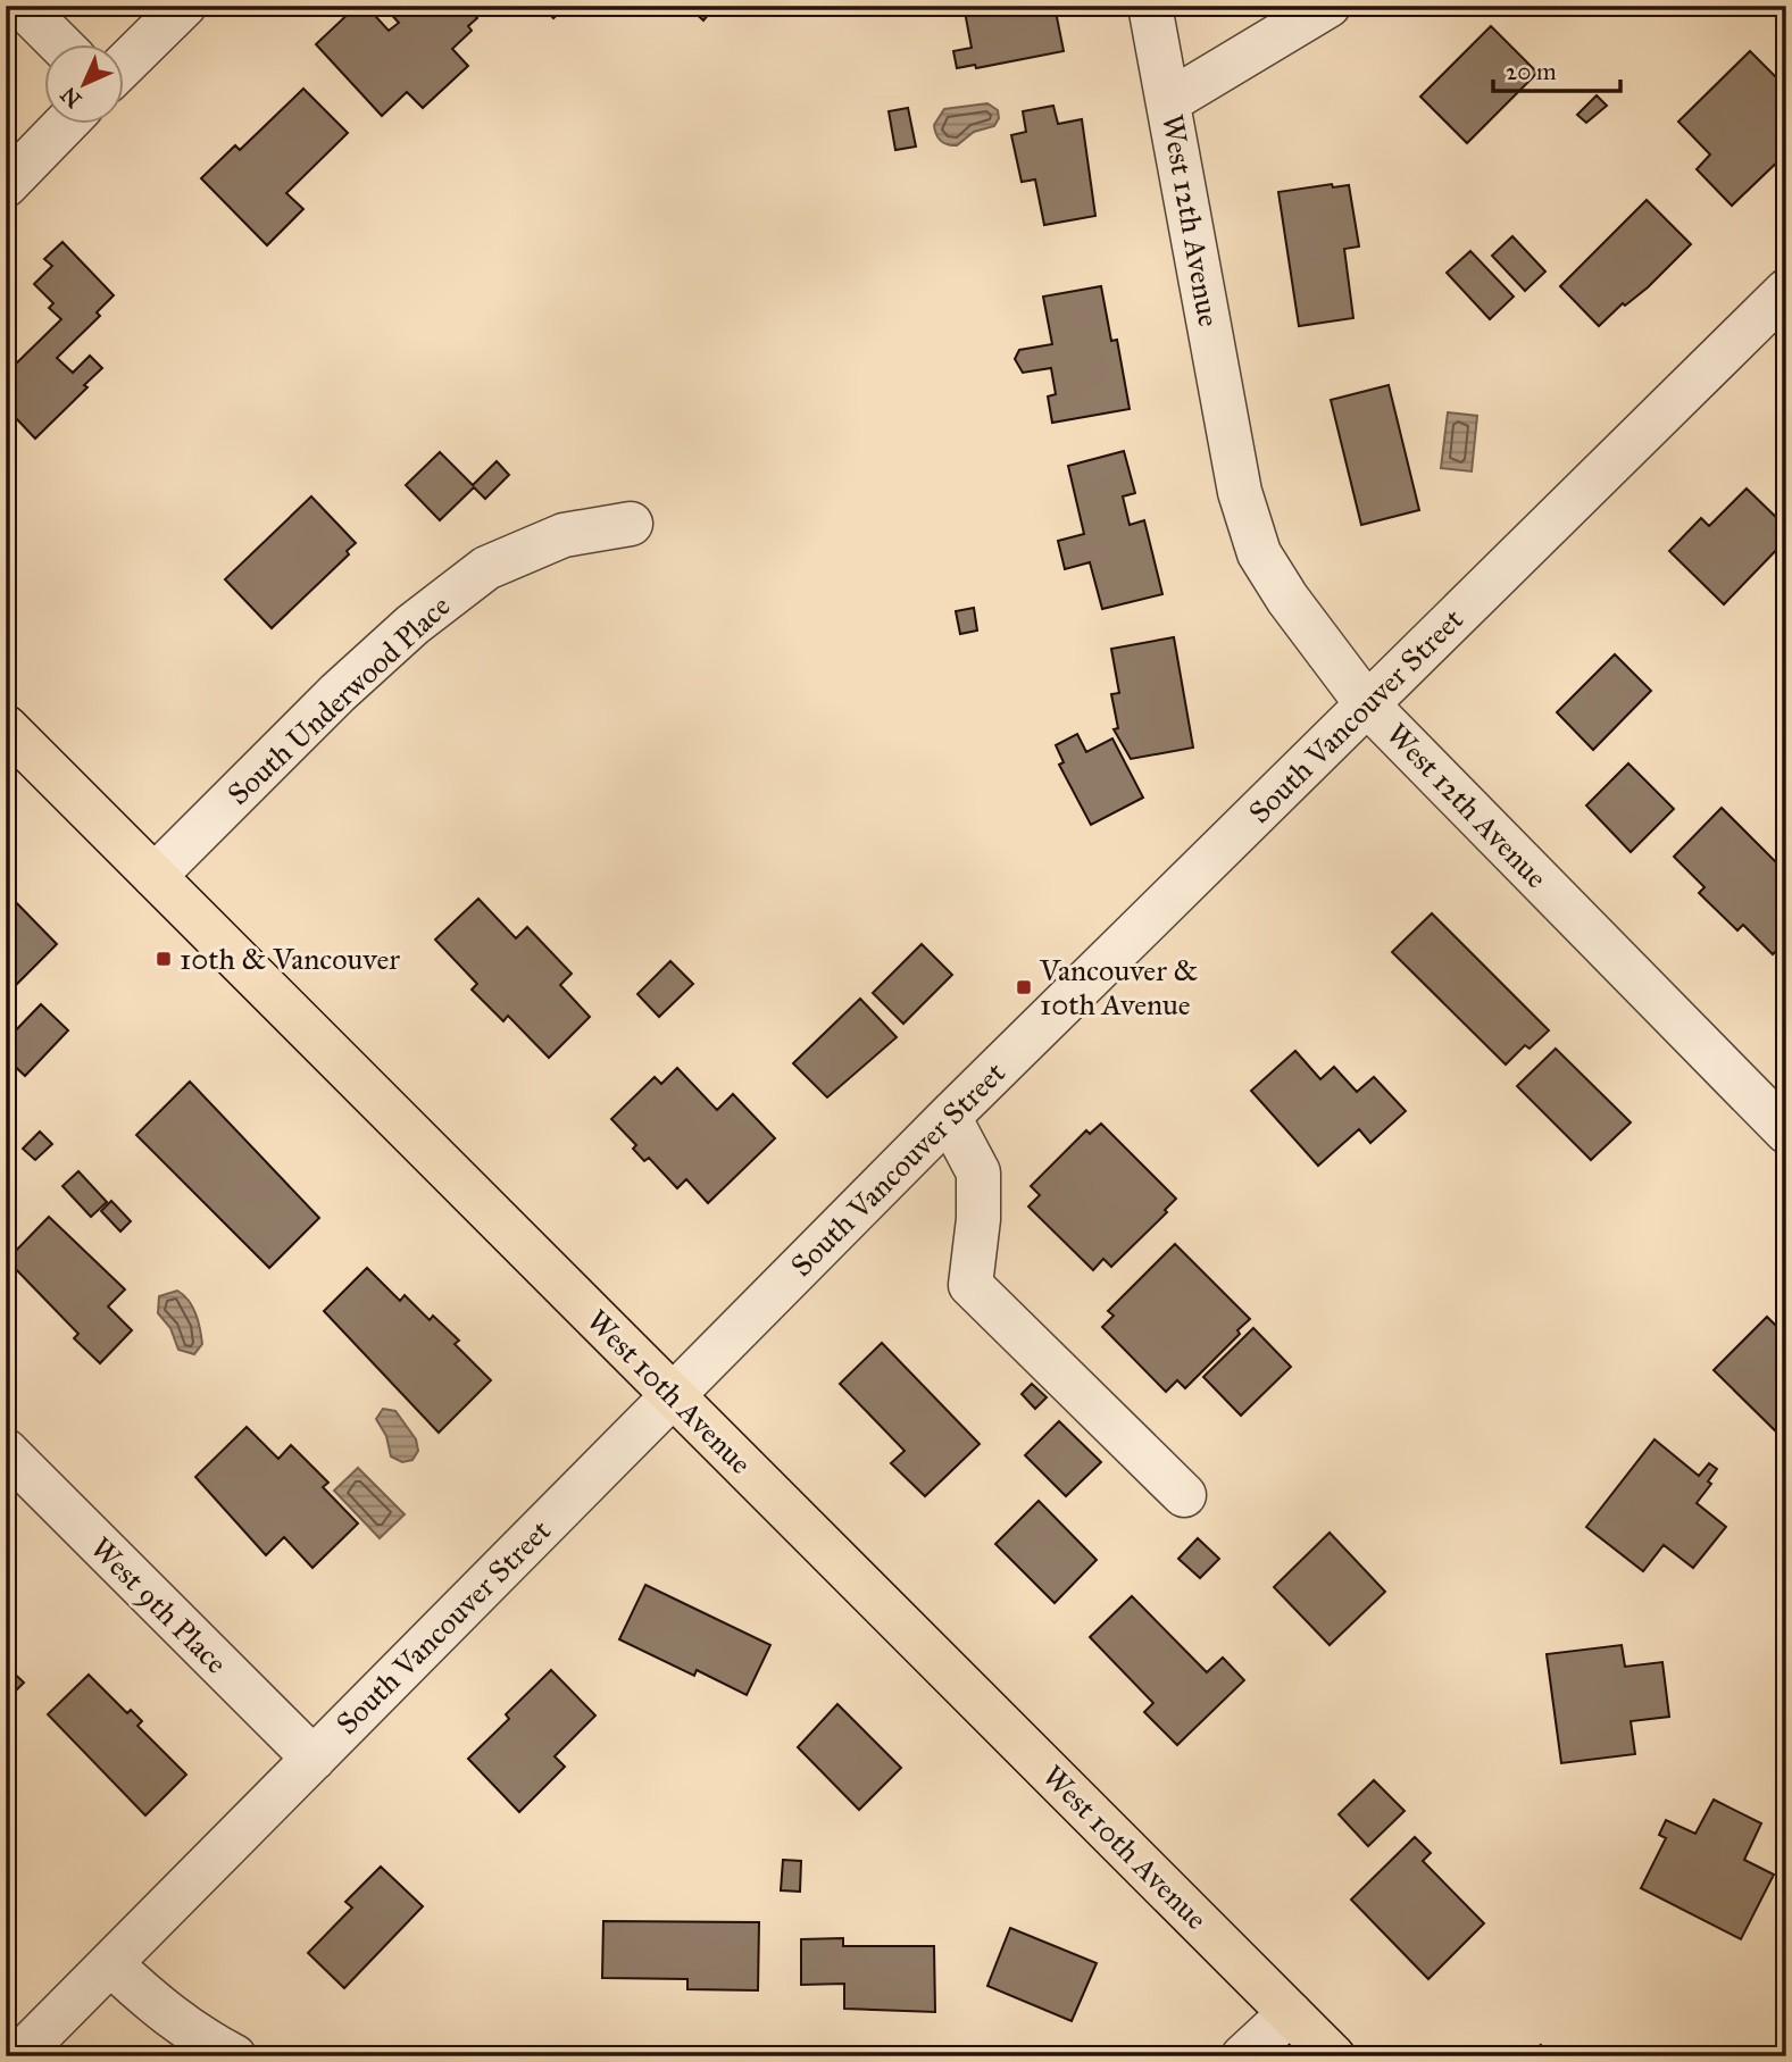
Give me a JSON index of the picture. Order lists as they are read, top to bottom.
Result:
{
  "streets": {
    "main road": ["West 10th Avenue"],
    "street": [
      "West 12th Avenue",
      "South Underwood Place",
      "South Vancouver Street",
      "West 9th Place"
    ]
  },
  "crossings": [
    ["West 12th Avenue", "South Vancouver Street"],
    ["South Underwood Place", "West 10th Avenue"],
    ["South Vancouver Street", "West 10th Avenue"],
    ["South Vancouver Street", "West 9th Place"]
  ],
  "places": {
    "transit": ["10th & Vancouver", "Vancouver & 10th Avenue"]
  },
  "scale_bar": "20 m",
  "north": "bottom left"
}
